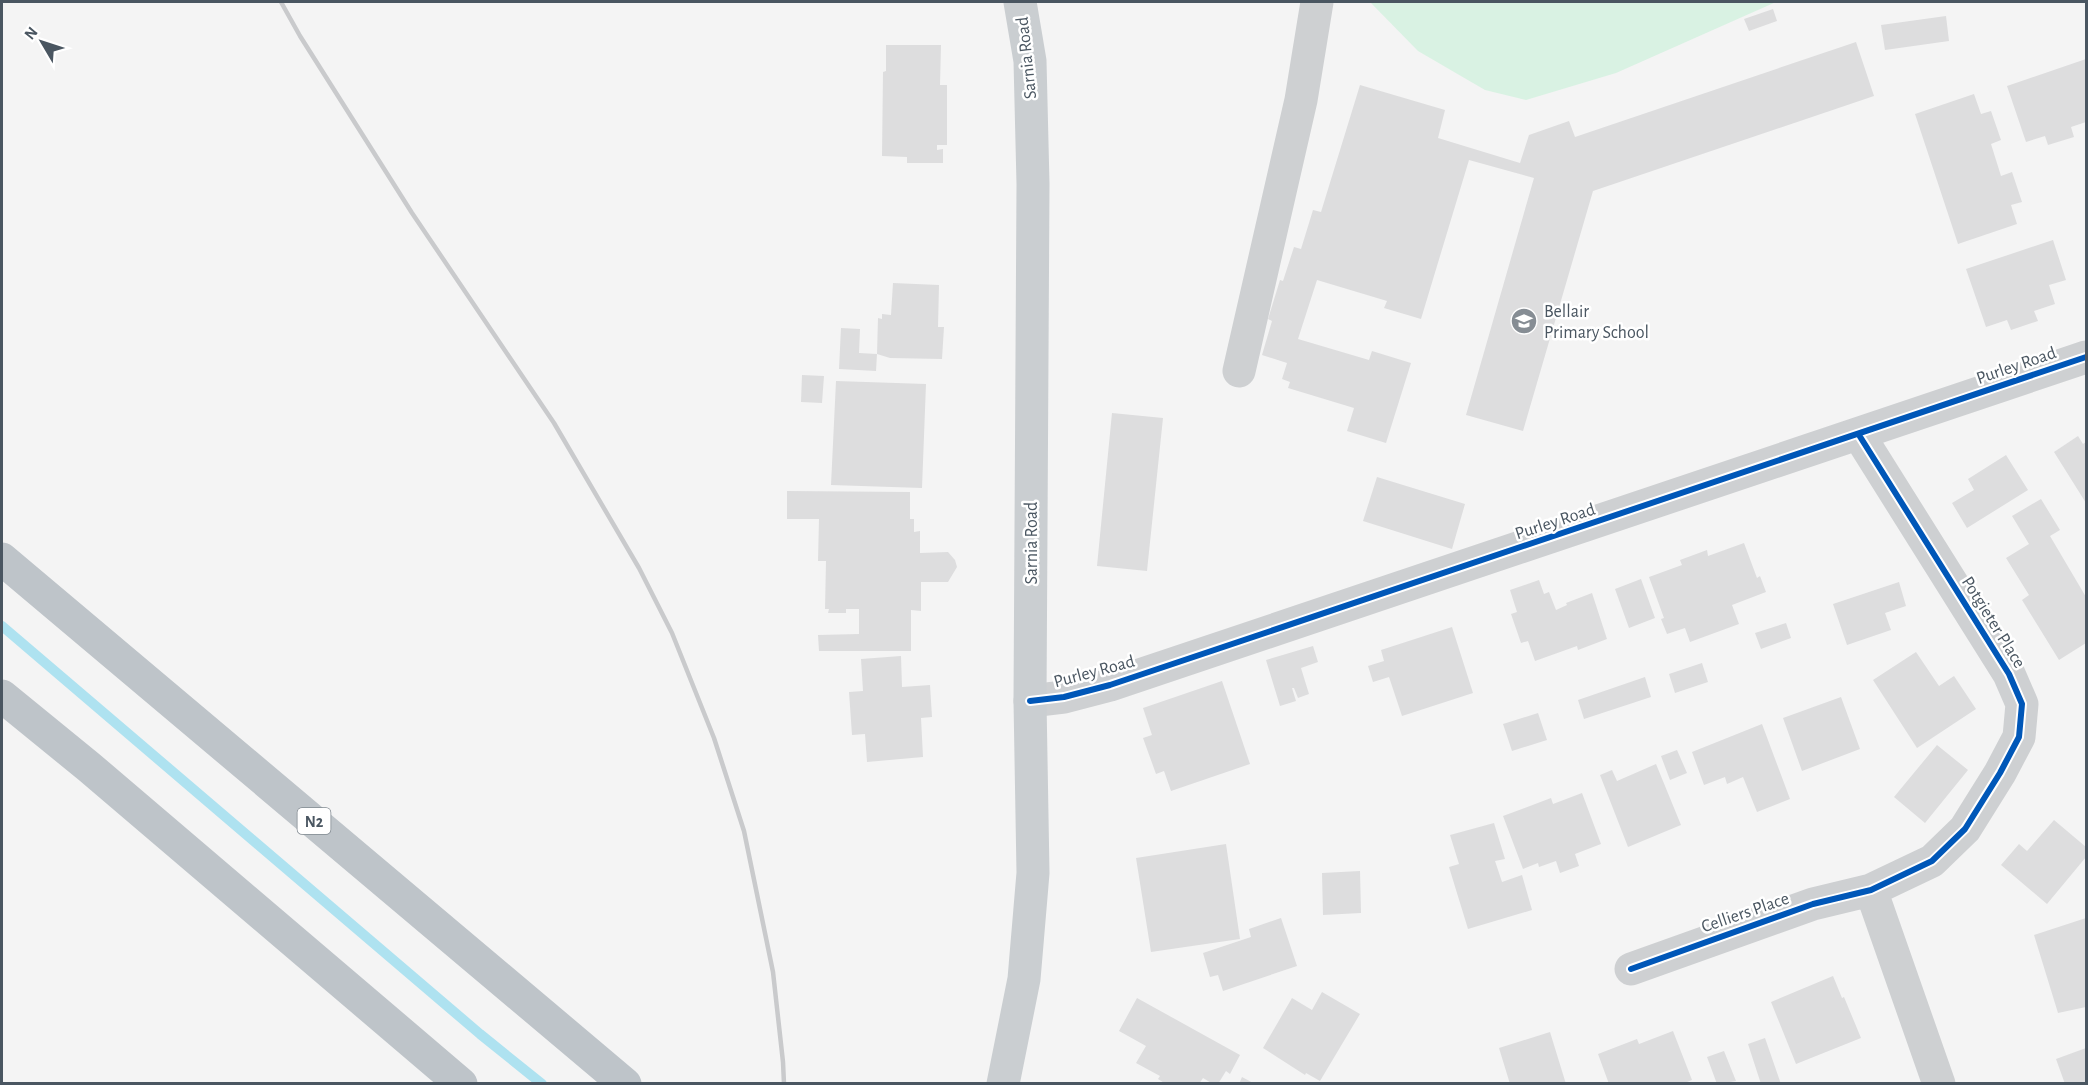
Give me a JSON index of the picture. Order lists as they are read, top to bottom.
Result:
{
  "streets": {
    "highway": ["N2"],
    "main road": ["Sarnia Road"],
    "street": ["Purley Road", "Potgieter Place", "Celliers Place"]
  },
  "crossings": [
    ["Sarnia Road", "Purley Road"],
    ["Purley Road", "Potgieter Place"],
    ["Potgieter Place", "Celliers Place"]
  ],
  "places": {
    "school or university": ["Bellair Primary School"]
  },
  "north": "top left"
}
